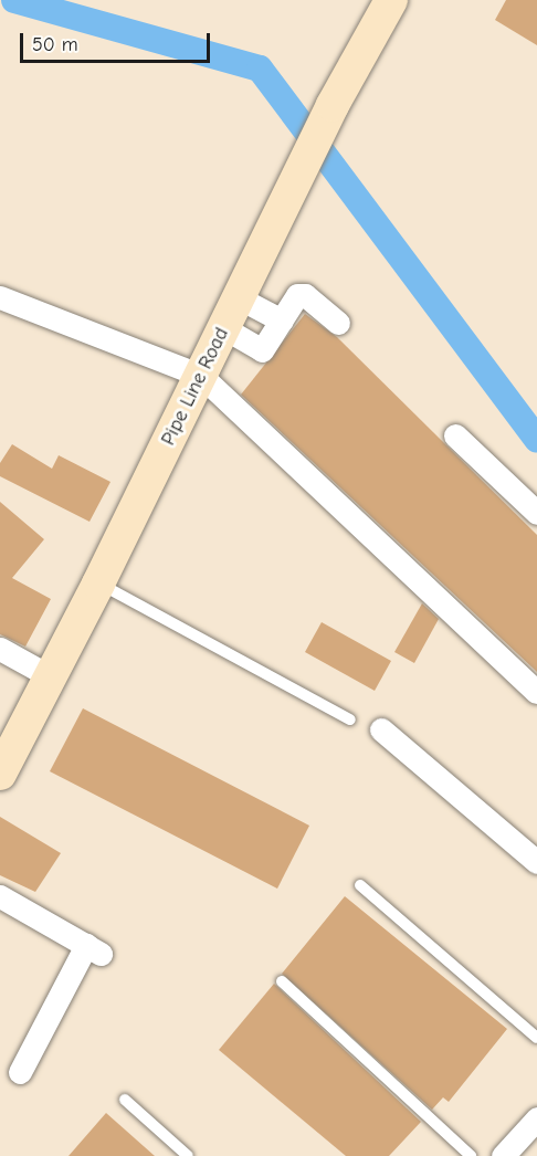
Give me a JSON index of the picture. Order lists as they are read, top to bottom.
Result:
{
  "streets": {
    "street": ["Pipe Line Road"]
  },
  "scale_bar": "50 m"
}
